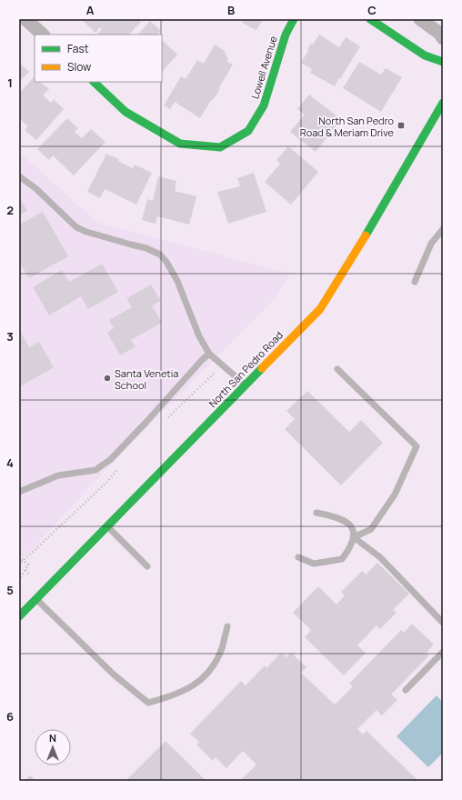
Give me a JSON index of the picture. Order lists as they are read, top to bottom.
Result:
{
  "streets": {
    "main road": ["Lowell Avenue", "North San Pedro Road"]
  },
  "places": {
    "transit": ["North San Pedro Road & Meriam Drive"],
    "other": ["Santa Venetia School"]
  },
  "legend": ["Fast", "Slow"],
  "north": "top",
  "grid": {
    "columns": ["A", "B", "C"],
    "rows": [
      "1",
      "2",
      "3",
      "4",
      "5",
      "6"
    ]
  }
}
